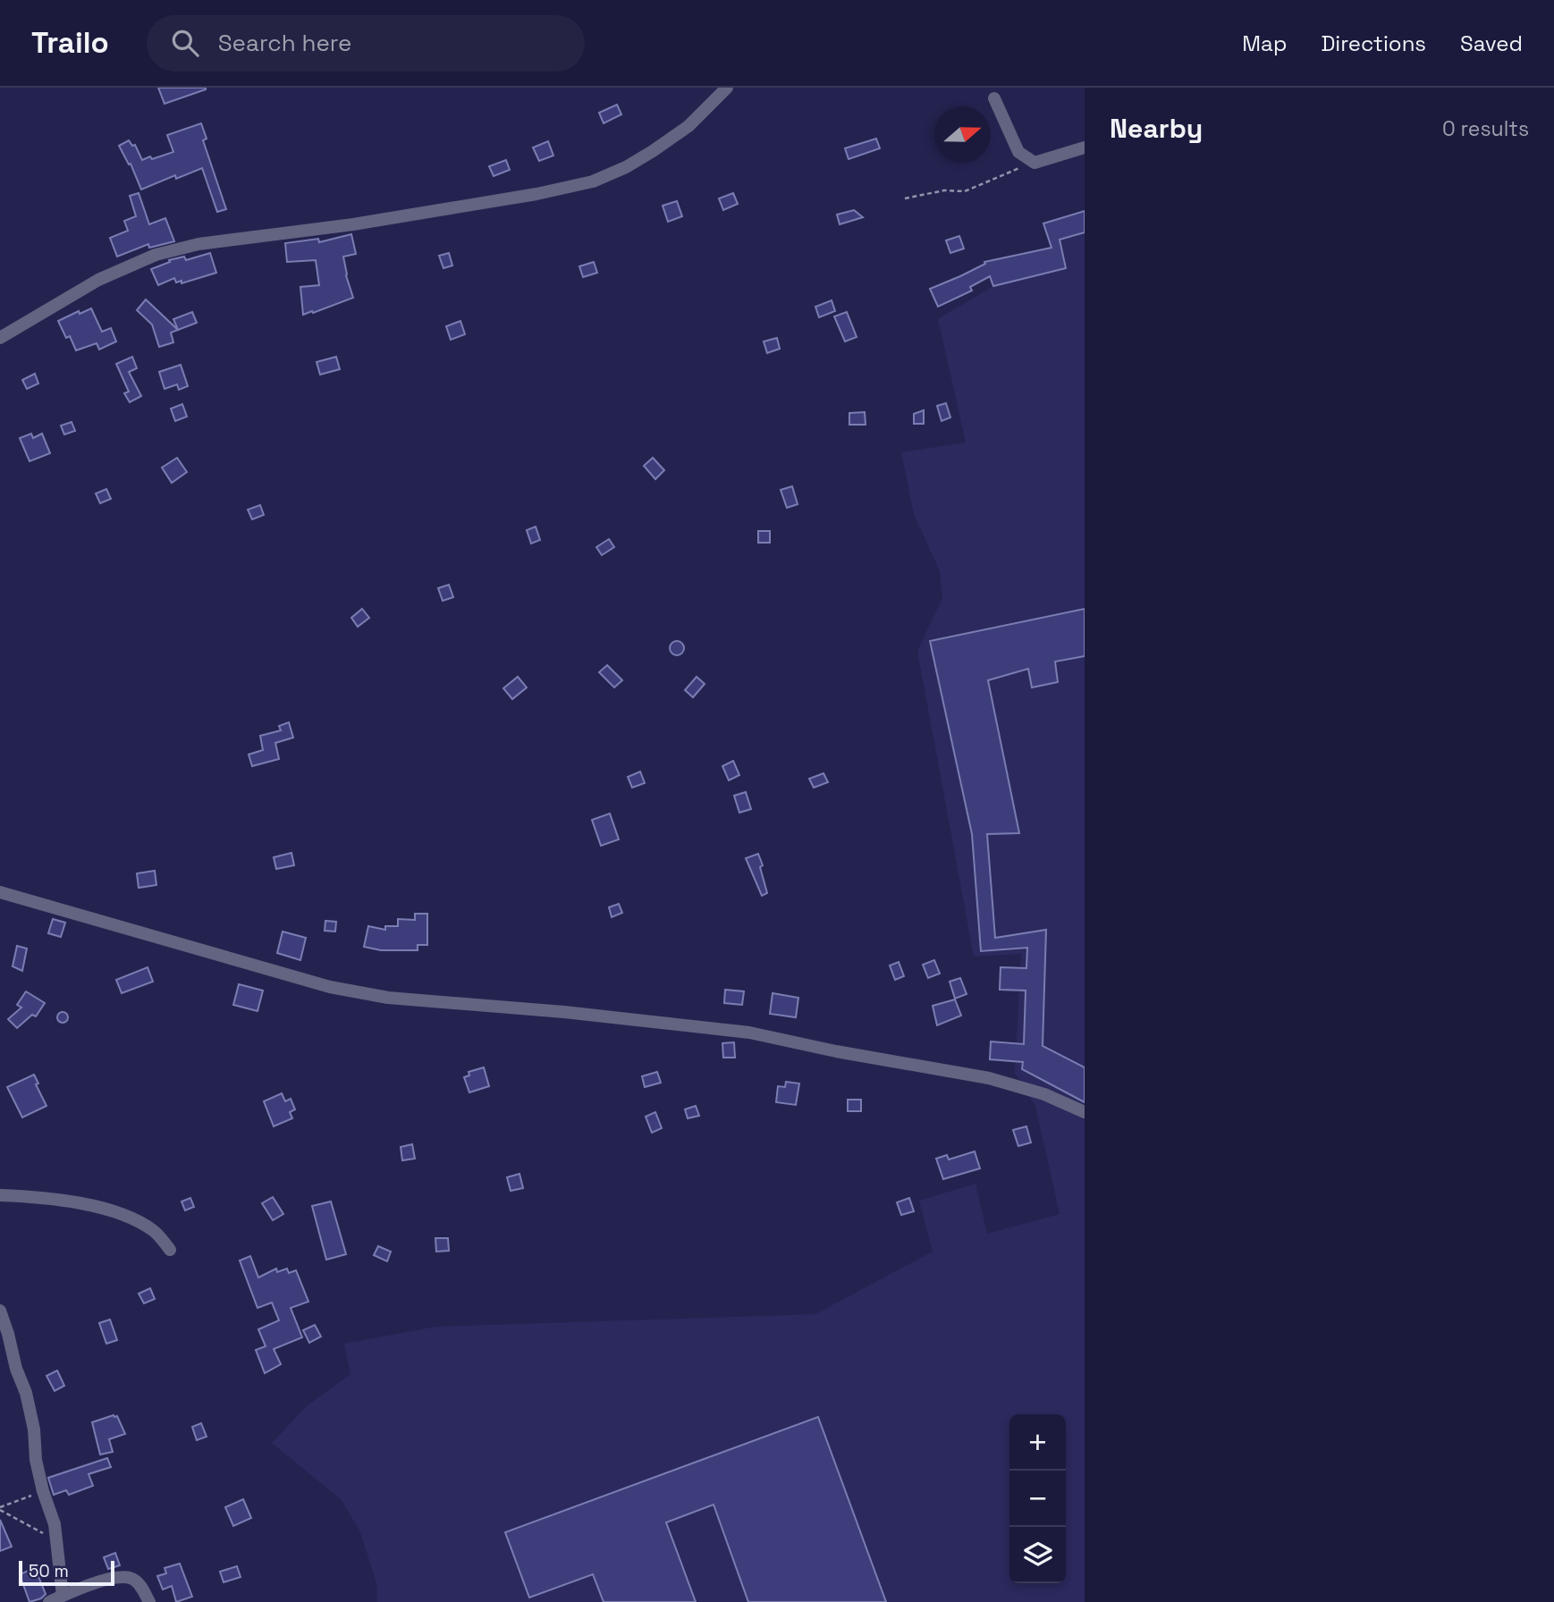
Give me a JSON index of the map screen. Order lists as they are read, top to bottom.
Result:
{
  "scale_bar": "50 m",
  "north": "right",
  "page": {
    "header": "Trailo",
    "search": "Search here",
    "nav": ["Map", "Directions", "Saved"],
    "heading": ["Nearby", "0 results"],
    "map_buttons": ["+", "−"],
    "scale": "50 m"
  }
}
